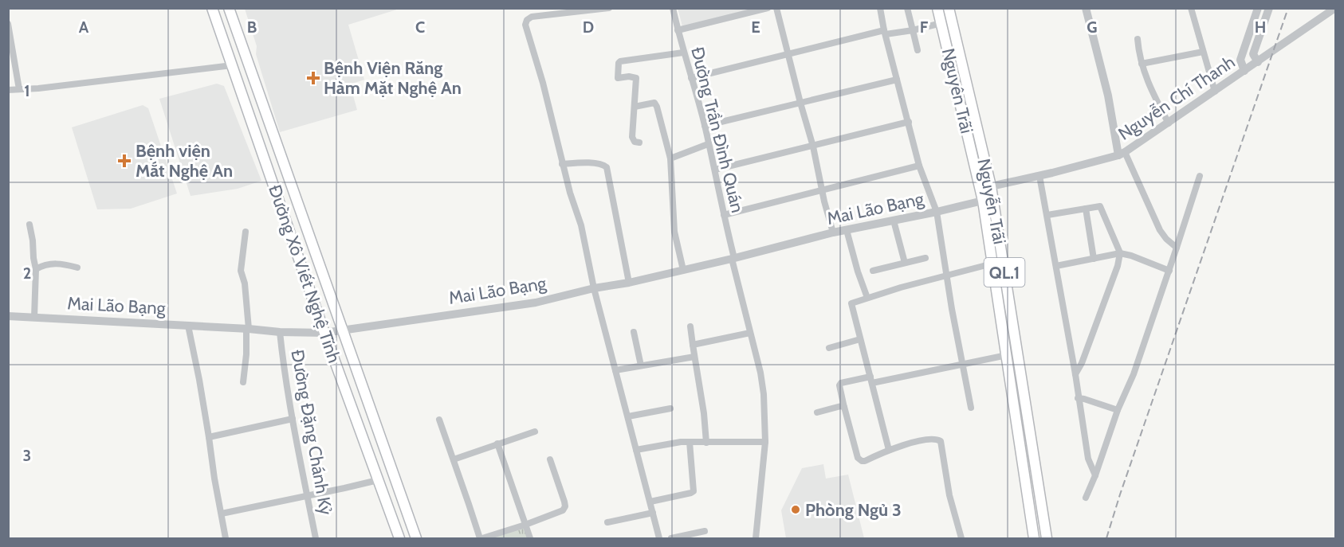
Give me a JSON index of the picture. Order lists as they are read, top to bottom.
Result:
{
  "streets": {
    "main road": [
      "Nguyên Trãi",
      "Nguyễn Trãi",
      "QL.1",
      "Đường Xô Viết Nghệ Tĩnh"
    ],
    "street": [
      "Nguyễn Chí Thanh",
      "Đường Trần Đình Quán",
      "Mai Lão Bạng",
      "Đường Đặng Chánh Kỷ"
    ]
  },
  "crossings": [
    ["Nguyên Trãi", "Nguyễn Trãi"],
    ["Nguyên Trãi", "Mai Lão Bạng"],
    ["Nguyễn Chí Thanh", "Nguyễn Trãi"],
    ["Đường Trần Đình Quán", "Mai Lão Bạng"],
    ["Nguyễn Trãi", "Mai Lão Bạng"],
    ["Mai Lão Bạng", "Đường Xô Viết Nghệ Tĩnh"],
    ["Mai Lão Bạng", "Đường Đặng Chánh Kỷ"]
  ],
  "places": {
    "health": ["Bệnh Viện Răng Hàm Mặt Nghệ An", "Bệnh viện Mắt Nghệ An"],
    "other": ["Phòng Ngủ 3"]
  },
  "grid": {
    "columns": [
      "A",
      "B",
      "C",
      "D",
      "E",
      "F",
      "G",
      "H"
    ],
    "rows": ["1", "2", "3"]
  }
}
